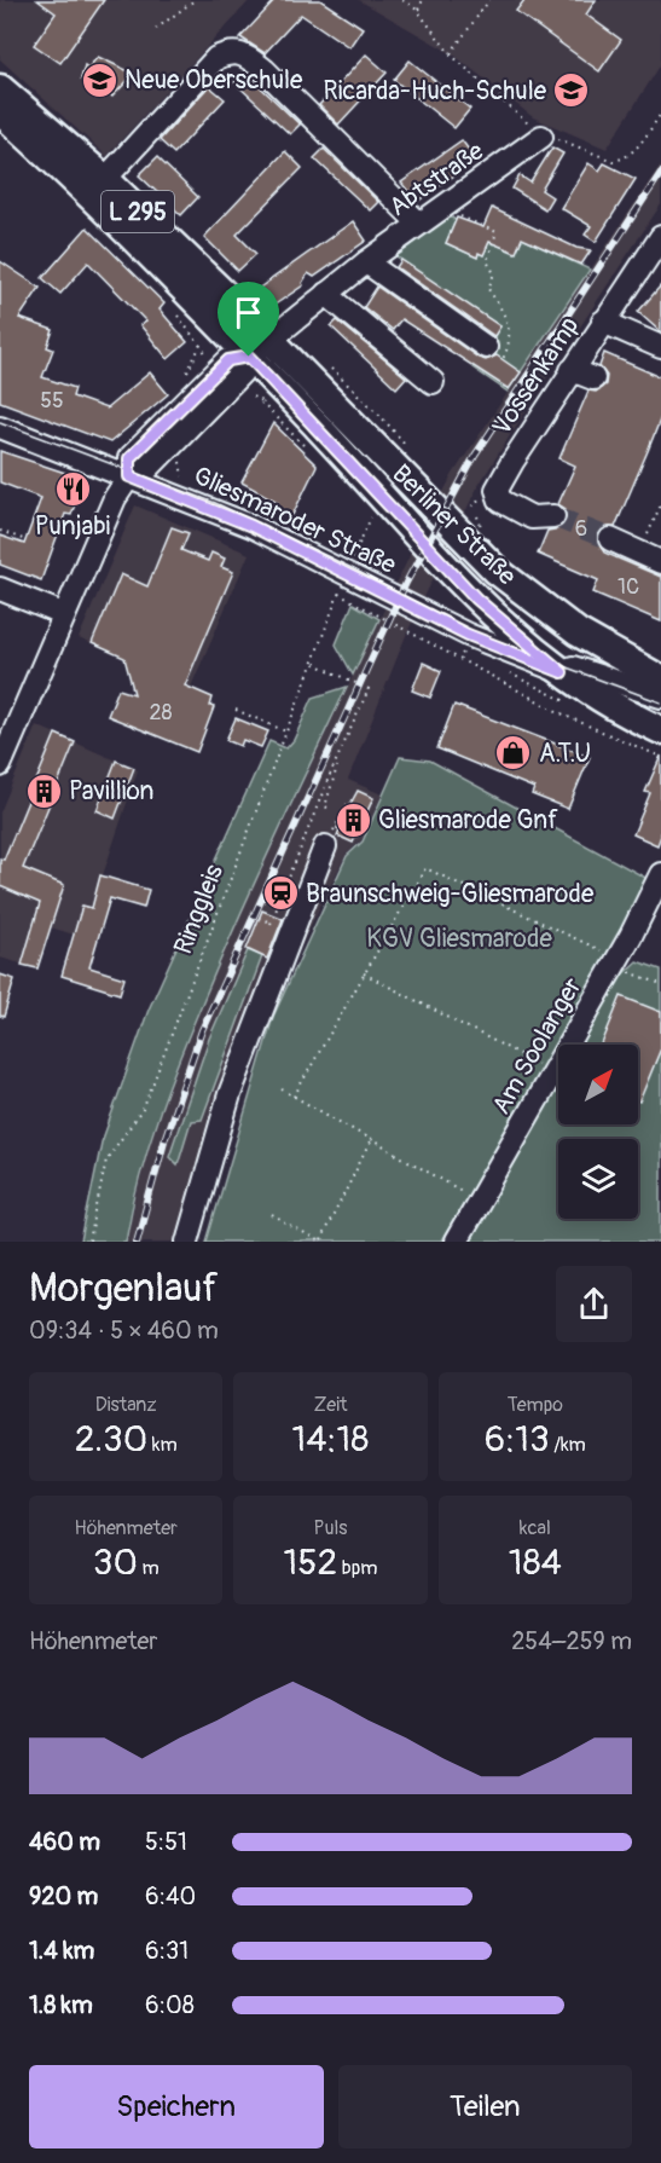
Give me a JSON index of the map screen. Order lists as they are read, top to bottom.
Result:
{
  "streets": {
    "main road": ["L 295", "Berliner Straße"],
    "street": [
      "Abtstraße",
      "Vossenkamp",
      "Gliesmaroder Straße",
      "Am Soolanger"
    ],
    "path": ["Ringgleis"]
  },
  "crossings": [
    ["Abtstraße", "L 295"],
    ["Abtstraße", "Gliesmaroder Straße"],
    ["Abtstraße", "Berliner Straße"],
    ["L 295", "Berliner Straße"],
    ["Gliesmaroder Straße", "Berliner Straße"]
  ],
  "parks": ["KGV Gliesmarode"],
  "places": {
    "school or university": ["Neue Oberschule", "Ricarda-Huch-Schule"],
    "restaurant": ["Punjabi"],
    "shop": ["A.T.U"],
    "building": ["Pavillion", "Gliesmarode Gnf"],
    "station": ["Braunschweig-Gliesmarode"]
  },
  "house_numbers": [
    "55",
    "6",
    "1C",
    "28"
  ],
  "north": "top right",
  "page": {
    "heading": ["Morgenlauf", "09:34 · 5 × 460 m"],
    "stats": [
      ["Distanz", "2.30 km"],
      ["Zeit", "14:18"],
      ["Tempo", "6:13 /km"],
      ["Höhenmeter", "30 m"],
      ["Puls", "152 bpm"],
      ["kcal", "184"]
    ],
    "chart": ["Höhenmeter", "254–259 m"],
    "list": [
      {
        "name": "460 m",
        "note": "5:51"
      },
      {
        "name": "920 m",
        "note": "6:40"
      },
      {
        "name": "1.4 km",
        "note": "6:31"
      },
      {
        "name": "1.8 km",
        "note": "6:08"
      }
    ],
    "buttons": ["Speichern", "Teilen"]
  }
}
